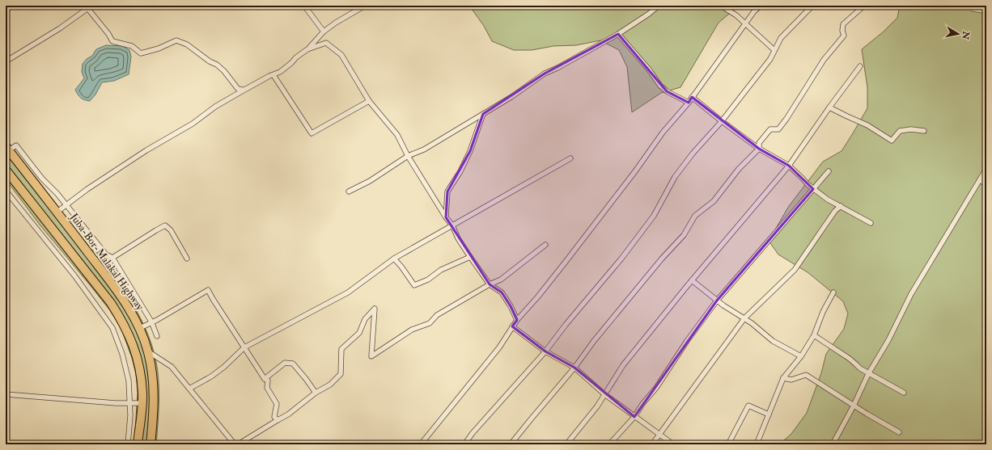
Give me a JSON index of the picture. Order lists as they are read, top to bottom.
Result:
{
  "streets": {
    "highway": ["Juba-Bor-Malakal Highway"]
  },
  "north": "right"
}
